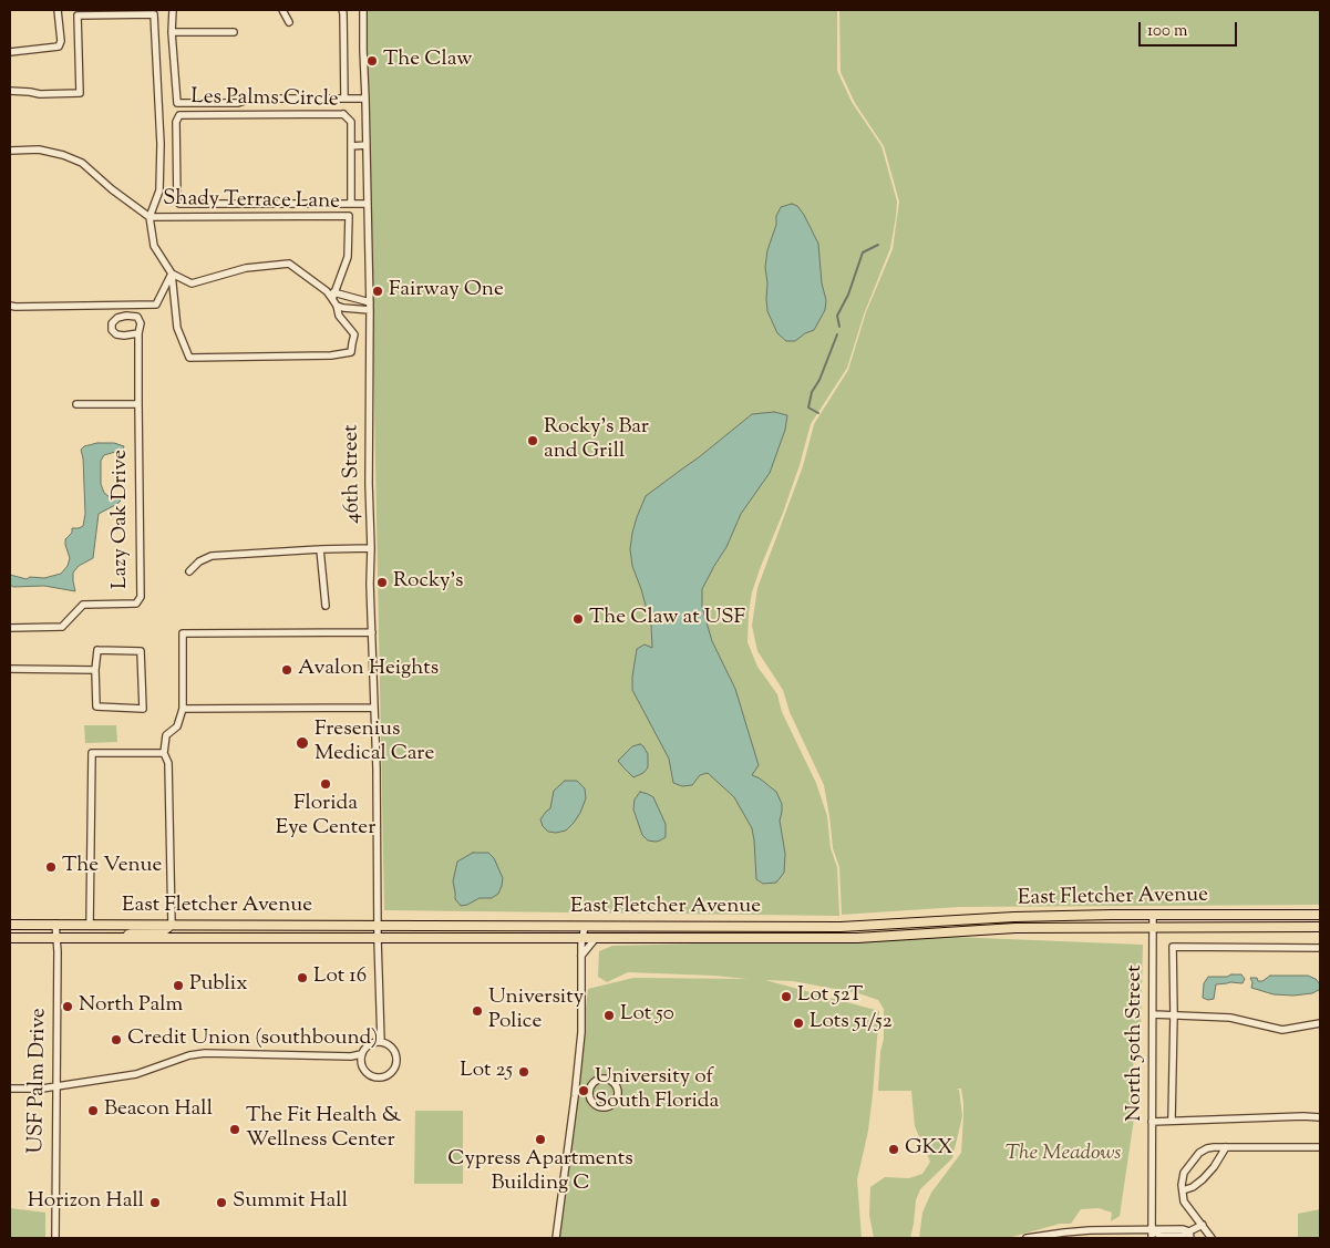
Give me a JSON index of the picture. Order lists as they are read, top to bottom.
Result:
{
  "streets": {
    "main road": ["East Fletcher Avenue"],
    "street": [
      "Les Palms Circle",
      "Shady Terrace Lane",
      "46th Street",
      "Lazy Oak Drive",
      "North 50th Street",
      "USF Palm Drive"
    ]
  },
  "crossings": [
    ["Les Palms Circle", "46th Street"],
    ["46th Street", "East Fletcher Avenue"],
    ["East Fletcher Avenue", "North 50th Street"],
    ["East Fletcher Avenue", "USF Palm Drive"]
  ],
  "parks": ["The Meadows"],
  "places": [
    "The Claw",
    "Fairway One",
    "Rocky's Bar and Grill",
    "Rocky's",
    "The Claw at USF",
    "Avalon Heights",
    "Fresenius Medical Care",
    "Florida Eye Center",
    "The Venue",
    "Lot 16",
    "Publix",
    "Lot 52T",
    "North Palm",
    "University Police",
    "Lot 50",
    "Lots 51/52",
    "Credit Union (southbound)",
    "Lot 25",
    "University of South Florida",
    "Beacon Hall",
    "The Fit Health & Wellness Center",
    "Cypress Apartments Building C",
    "GKX",
    "Horizon Hall",
    "Summit Hall"
  ],
  "scale_bar": "100 m"
}
